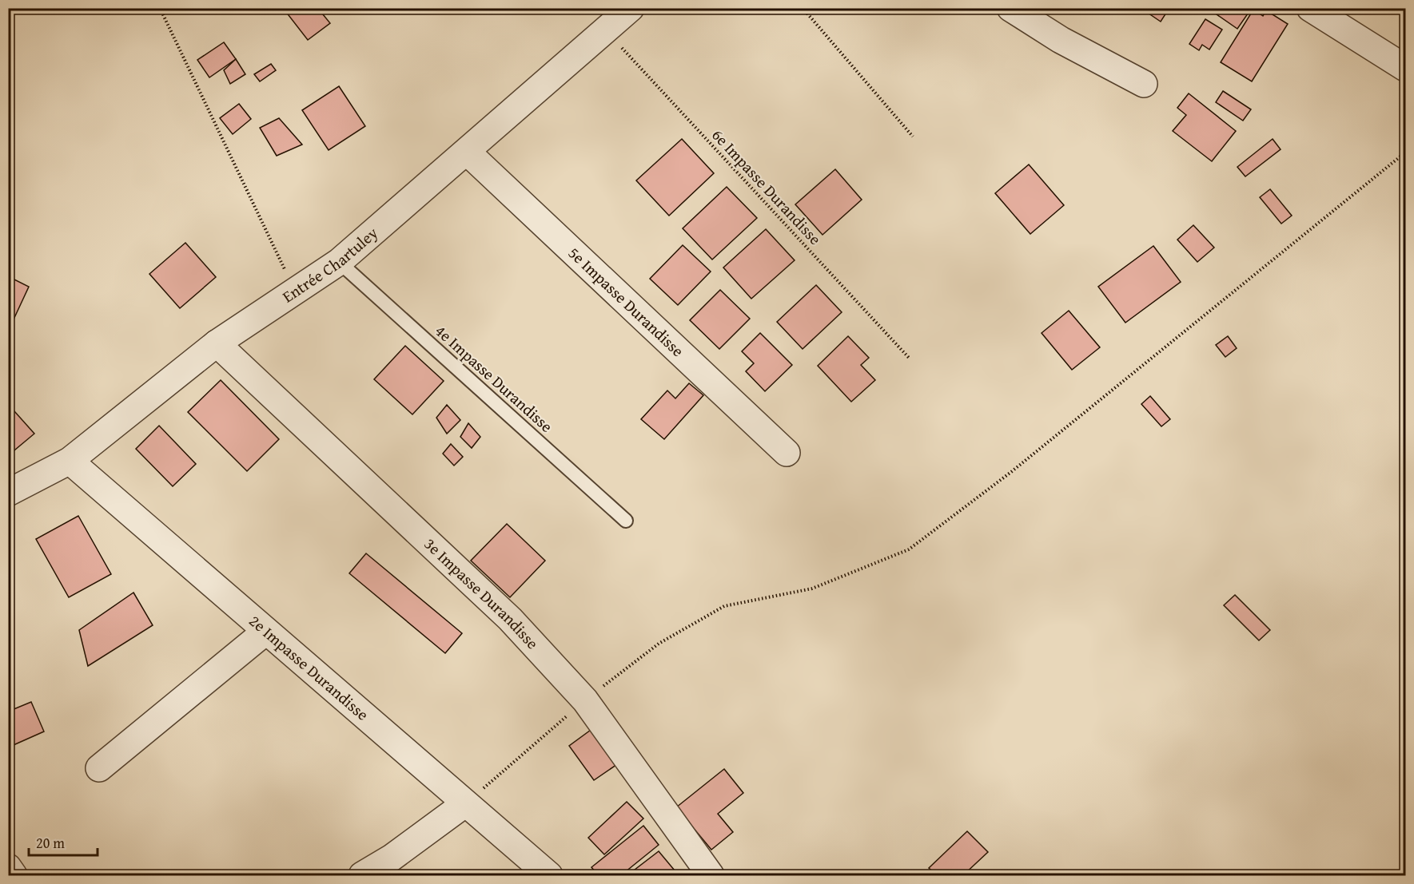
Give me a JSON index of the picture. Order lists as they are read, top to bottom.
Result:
{
  "streets": {
    "street": [
      "Entrée Chartuley",
      "5e Impasse Durandisse",
      "3e Impasse Durandisse",
      "2e Impasse Durandisse"
    ],
    "lane": ["4e Impasse Durandisse"],
    "path": ["6e Impasse Durandisse"]
  },
  "crossings": [
    ["6e Impasse Durandisse", "Entrée Chartuley"],
    ["Entrée Chartuley", "5e Impasse Durandisse"],
    ["Entrée Chartuley", "4e Impasse Durandisse"],
    ["Entrée Chartuley", "3e Impasse Durandisse"],
    ["Entrée Chartuley", "2e Impasse Durandisse"]
  ],
  "scale_bar": "20 m"
}
